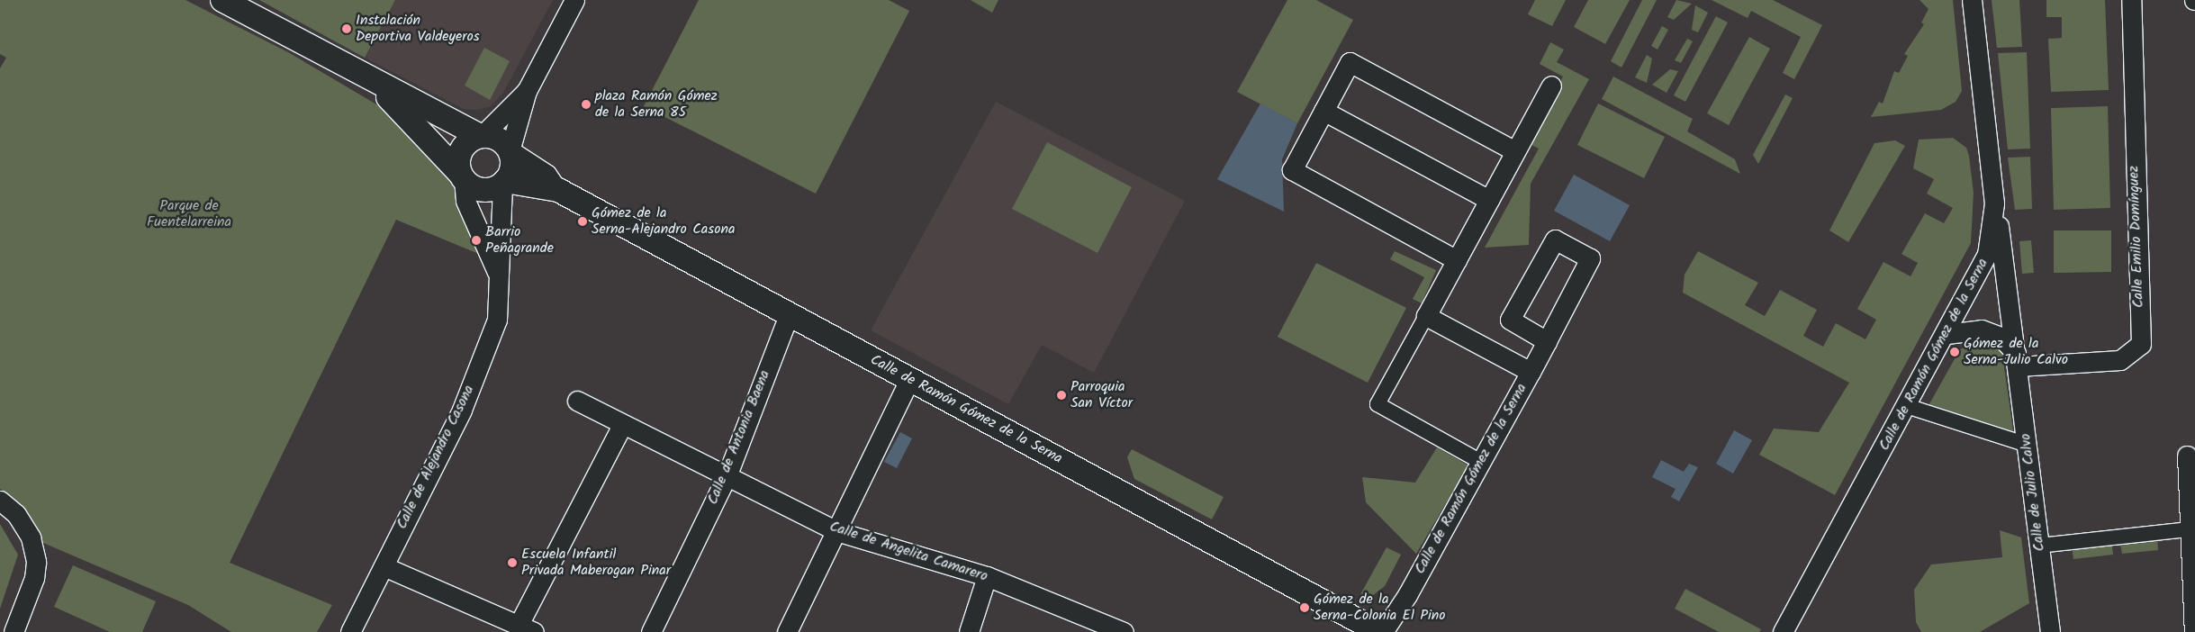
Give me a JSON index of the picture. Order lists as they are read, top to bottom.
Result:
{
  "streets": {
    "street": [
      "Calle Emilio Domínguez",
      "Calle de Ramón Gómez de la Serna",
      "Calle de Antonia Baena",
      "Calle de Alejandro Casona",
      "Calle de Julio Calvo",
      "Calle de Angelita Camarero"
    ]
  },
  "crossings": [
    ["Calle Emilio Domínguez", "Calle de Julio Calvo"],
    ["Calle de Ramón Gómez de la Serna", "Calle de Antonia Baena"],
    ["Calle de Ramón Gómez de la Serna", "Calle de Alejandro Casona"],
    ["Calle de Ramón Gómez de la Serna", "Calle de Julio Calvo"],
    ["Calle de Antonia Baena", "Calle de Angelita Camarero"]
  ],
  "parks": ["Parque de Fuentelarreina"],
  "places": [
    "Instalación Deportiva Valdeyeros",
    "plaza Ramón Gómez de la Serna 85",
    "Gómez de la Serna-Alejandro Casona",
    "Barrio Peñagrande",
    "Gómez de la Serna-Julio Calvo",
    "Parroquia San Víctor",
    "Escuela Infantil Privada Maberogan Pinar",
    "Gómez de la Serna-Colonia El Pino"
  ]
}
